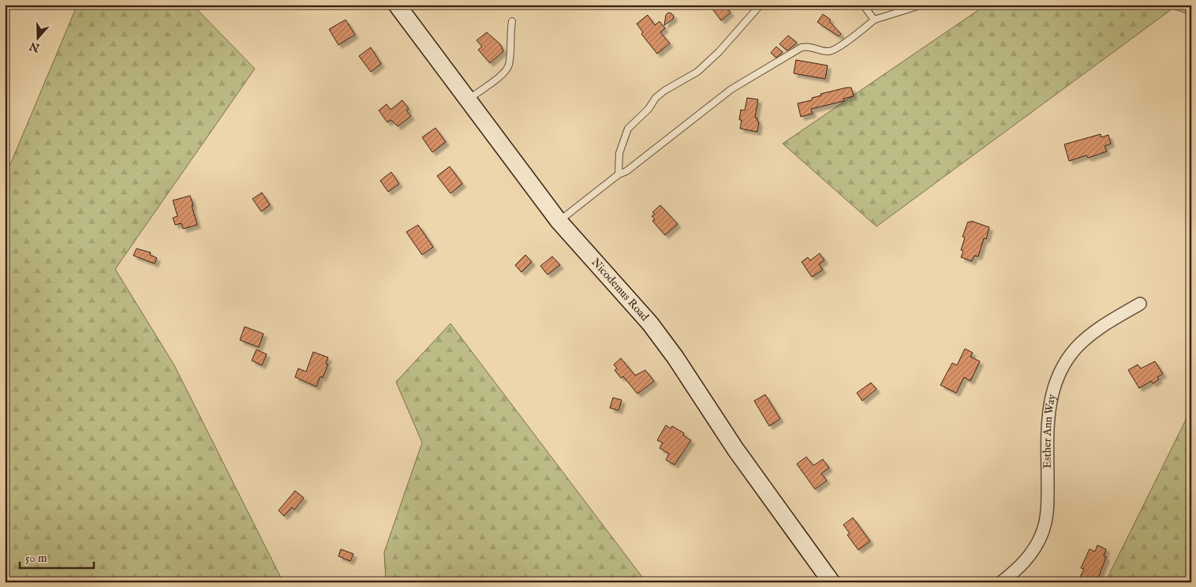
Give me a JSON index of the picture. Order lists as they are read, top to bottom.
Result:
{
  "streets": {
    "street": ["Nicodemus Road", "Esther Ann Way"]
  },
  "scale_bar": "50 m",
  "north": "bottom"
}
